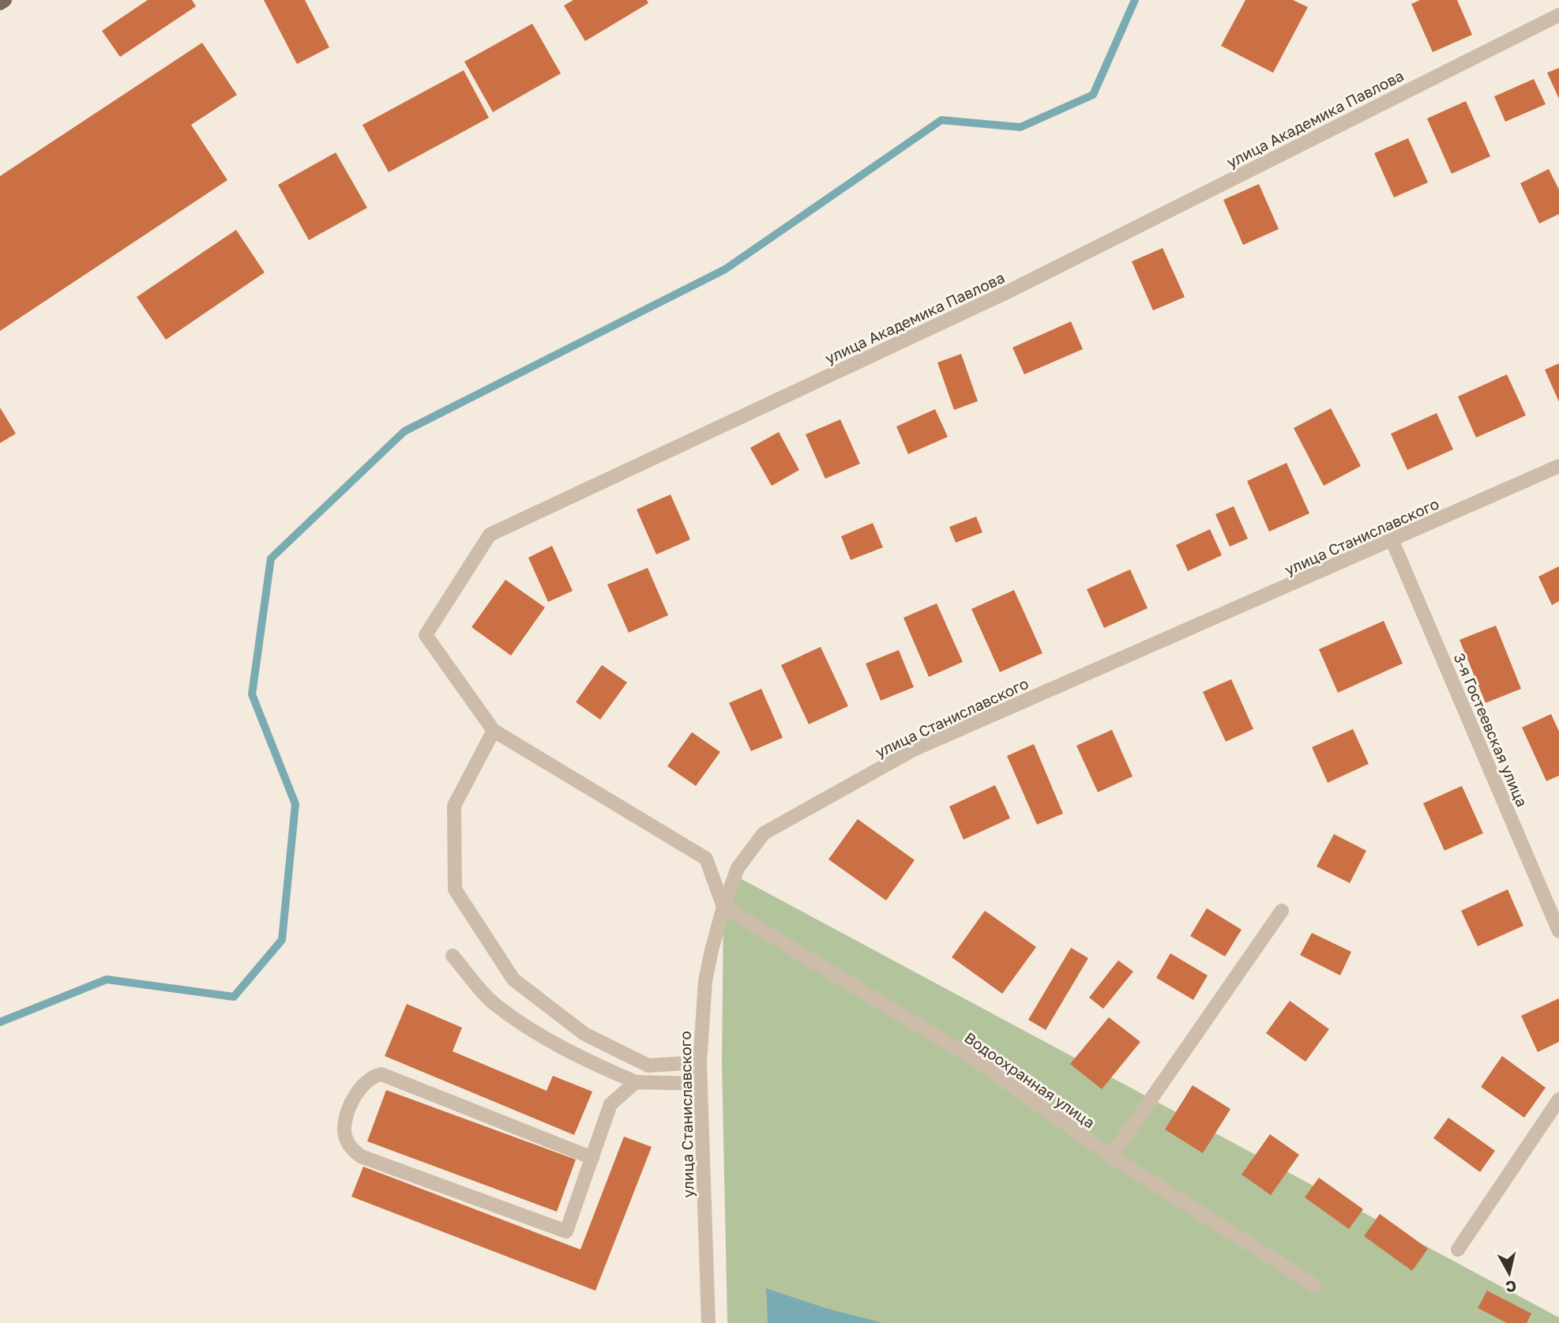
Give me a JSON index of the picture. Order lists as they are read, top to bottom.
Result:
{
  "streets": {
    "street": [
      "улица Академика Павлова",
      "улица Станиславского",
      "3-я Гостеевская улица",
      "Водоохранная улица"
    ]
  },
  "crossings": [
    ["улица Станиславского", "3-я Гостеевская улица"],
    ["улица Станиславского", "Водоохранная улица"]
  ],
  "north": "bottom"
}
